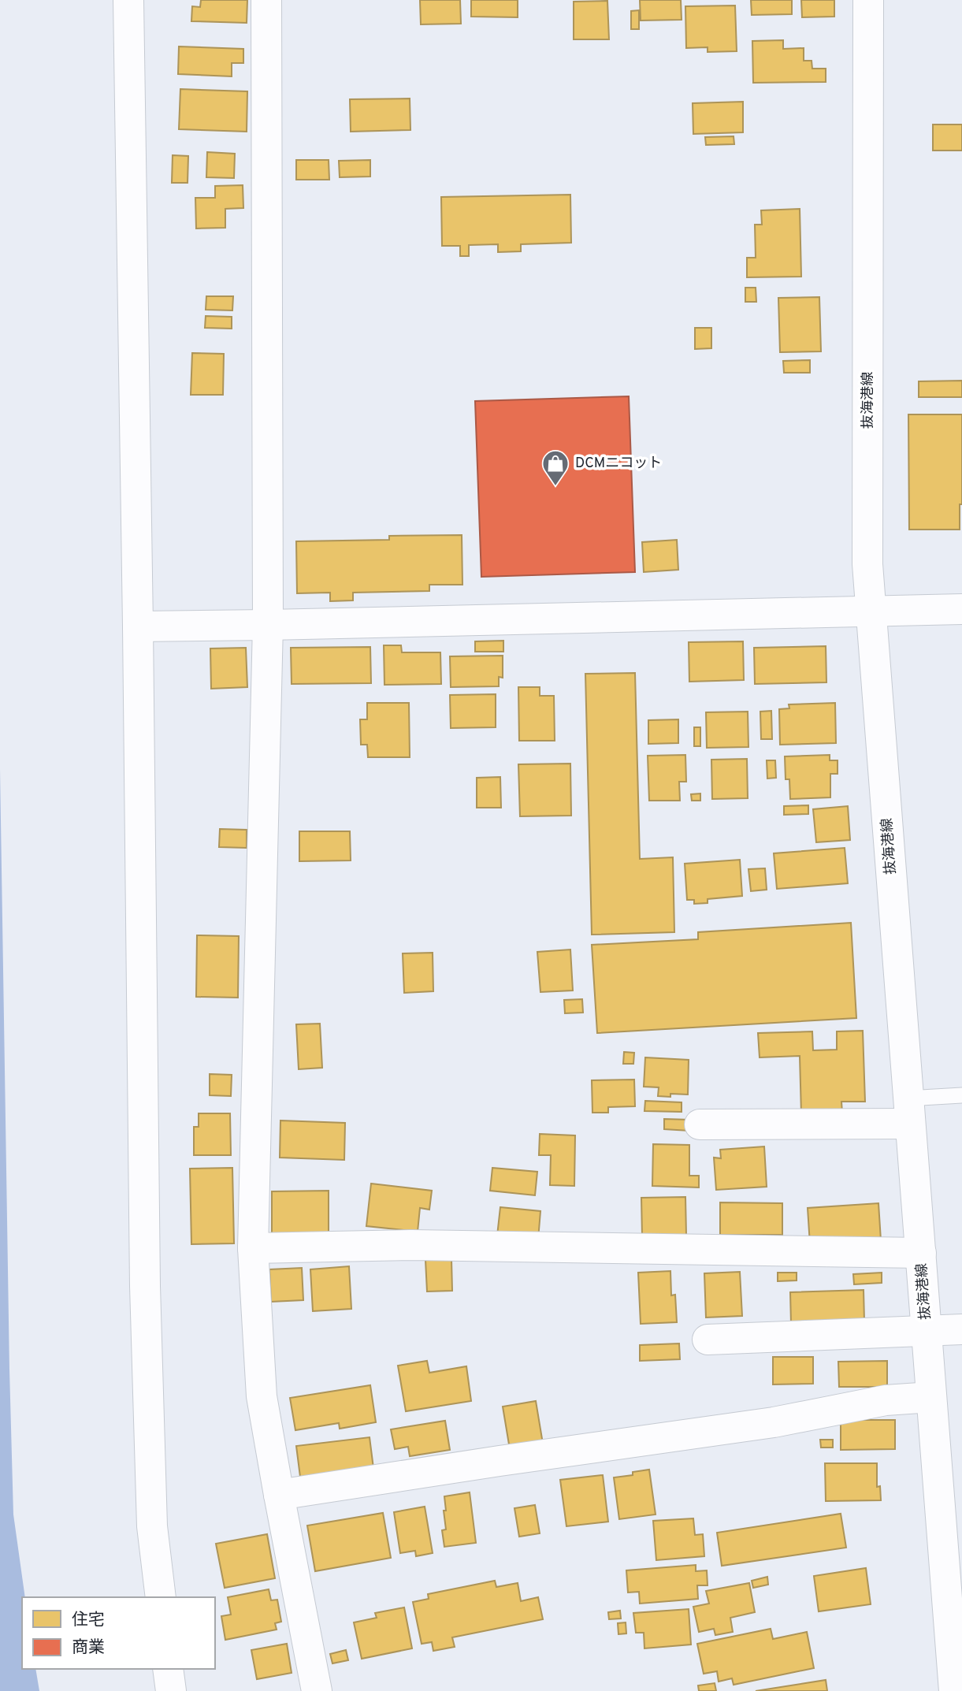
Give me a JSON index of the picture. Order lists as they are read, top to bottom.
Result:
{
  "streets": {
    "street": ["抜海港線"]
  },
  "places": {
    "shop": ["DCMニコット"]
  },
  "legend": ["住宅", "商業"]
}
